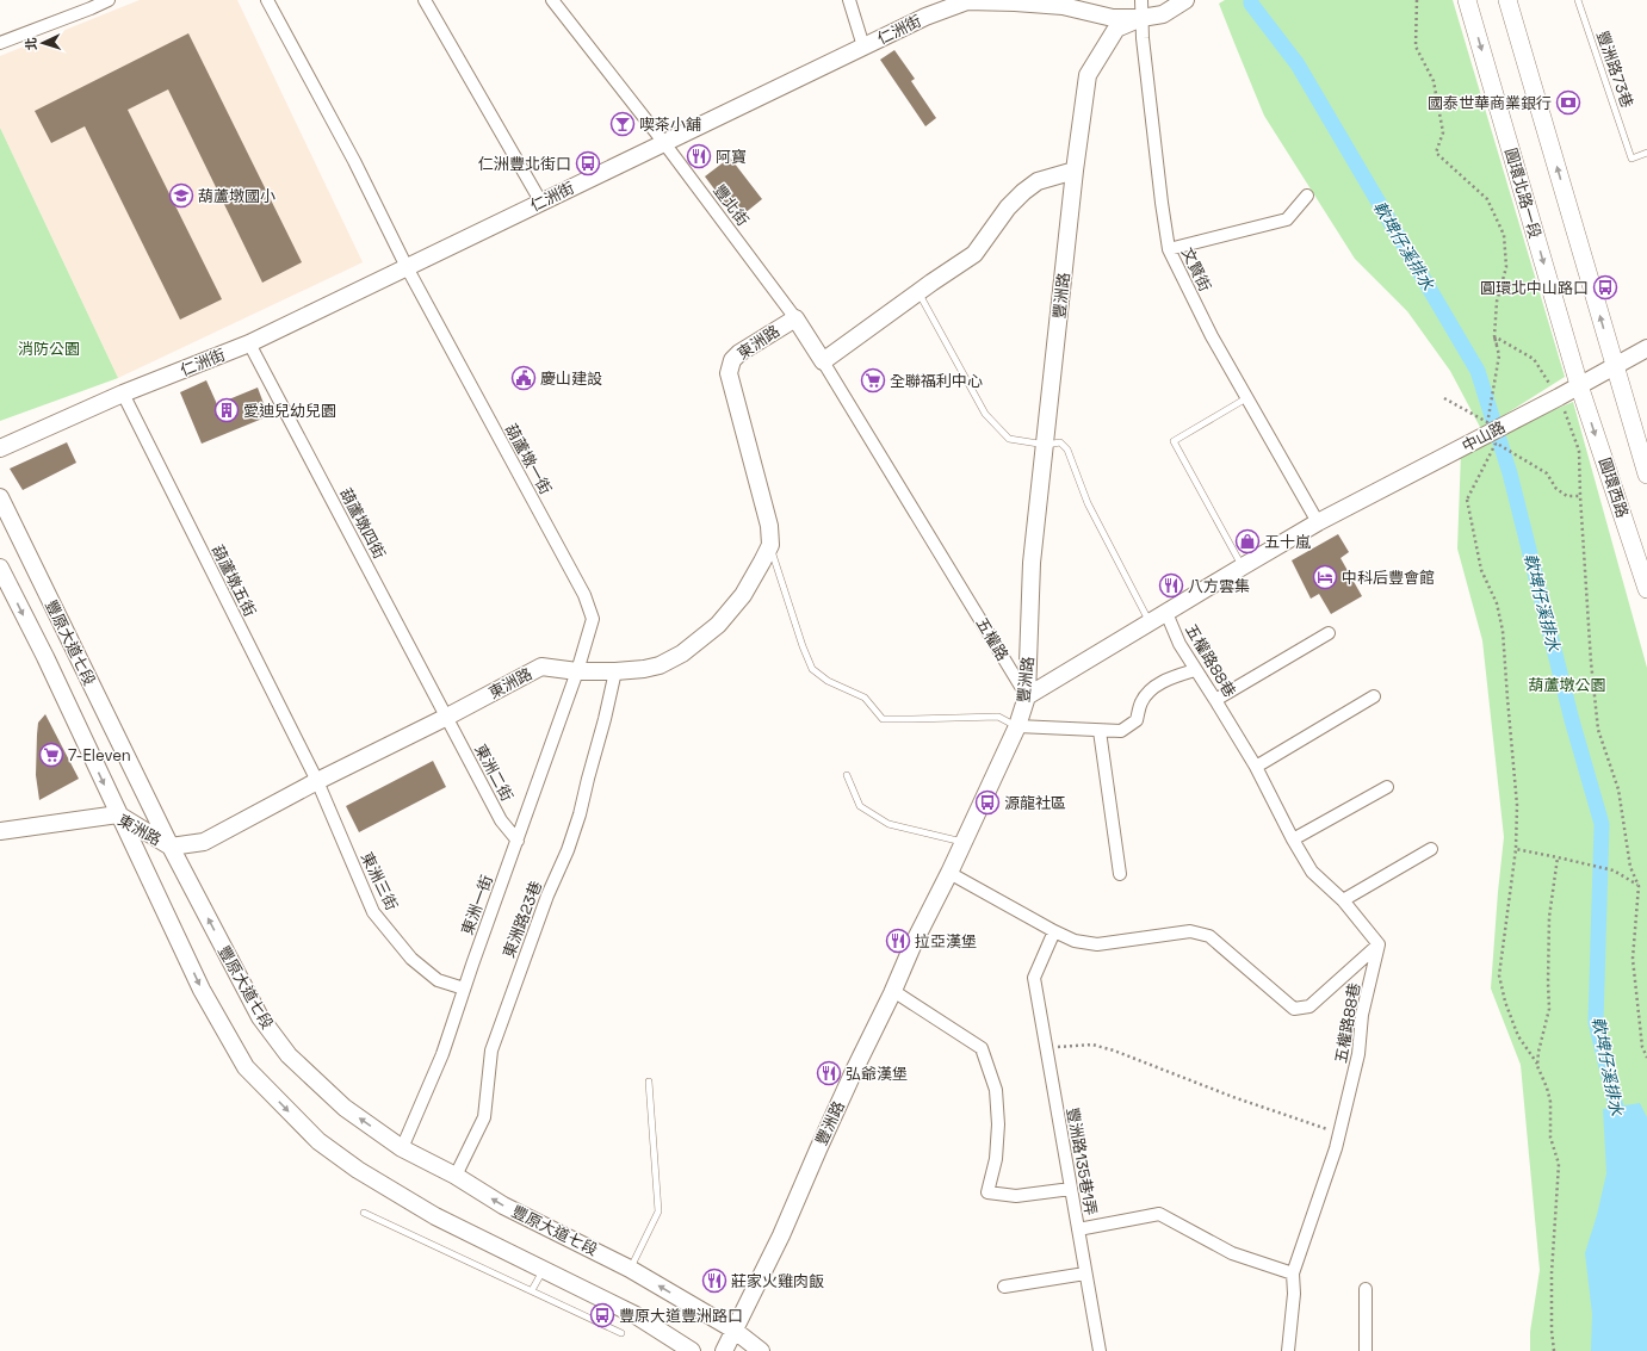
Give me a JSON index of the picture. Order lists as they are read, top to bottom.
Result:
{
  "streets": {
    "main road": ["圓環北路一段", "圓環西路"],
    "street": [
      "仁洲街",
      "豐北街",
      "文賢街",
      "豐洲路",
      "東洲路",
      "中山路",
      "葫蘆墩一街",
      "葫蘆墩四街",
      "葫蘆墩五街",
      "五權路",
      "豐原大道七段",
      "五權路88巷",
      "東洲二街",
      "東洲三街",
      "東洲一街",
      "東洲路23巷",
      "豐洲路135巷1弄"
    ],
    "lane": ["豐洲路73巷"]
  },
  "crossings": [
    ["仁洲街", "豐北街"],
    ["仁洲街", "文賢街"],
    ["仁洲街", "豐洲路"],
    ["仁洲街", "葫蘆墩一街"],
    ["仁洲街", "葫蘆墩四街"],
    ["仁洲街", "葫蘆墩五街"],
    ["圓環北路一段", "中山路"],
    ["圓環北路一段", "圓環西路"],
    ["豐北街", "東洲路"],
    ["豐北街", "五權路"],
    ["文賢街", "豐洲路"],
    ["文賢街", "中山路"],
    ["豐洲路", "五權路"],
    ["豐洲路", "豐原大道七段"],
    ["東洲路", "葫蘆墩一街"],
    ["東洲路", "葫蘆墩四街"],
    ["東洲路", "葫蘆墩五街"],
    ["東洲路", "五權路"],
    ["東洲路", "豐原大道七段"],
    ["東洲路", "東洲二街"],
    ["東洲路", "東洲三街"],
    ["東洲路", "東洲一街"],
    ["東洲路", "東洲路23巷"],
    ["中山路", "圓環西路"],
    ["葫蘆墩一街", "東洲一街"],
    ["葫蘆墩四街", "東洲二街"],
    ["葫蘆墩五街", "東洲三街"],
    ["豐原大道七段", "東洲一街"],
    ["豐原大道七段", "東洲路23巷"],
    ["東洲二街", "東洲一街"],
    ["東洲三街", "東洲一街"]
  ],
  "water": ["軟埤仔溪排水"],
  "parks": ["消防公園", "葫蘆墩公園"],
  "places": {
    "bank": ["國泰世華商業銀行"],
    "bar": ["喫茶小舖"],
    "restaurant": [
      "阿寶",
      "八方雲集",
      "拉亞漢堡",
      "弘爺漢堡",
      "莊家火雞肉飯"
    ],
    "bus stop": [
      "仁洲豐北街口",
      "圓環北中山路口",
      "源龍社區",
      "豐原大道豐洲路口"
    ],
    "school or university": ["葫蘆墩國小"],
    "public building": ["慶山建設"],
    "supermarket": ["全聯福利中心", "7-Eleven"],
    "building": ["愛迪兒幼兒園"],
    "shop": ["五十嵐"],
    "hotel": ["中科后豐會館"]
  },
  "north": "left"
}
